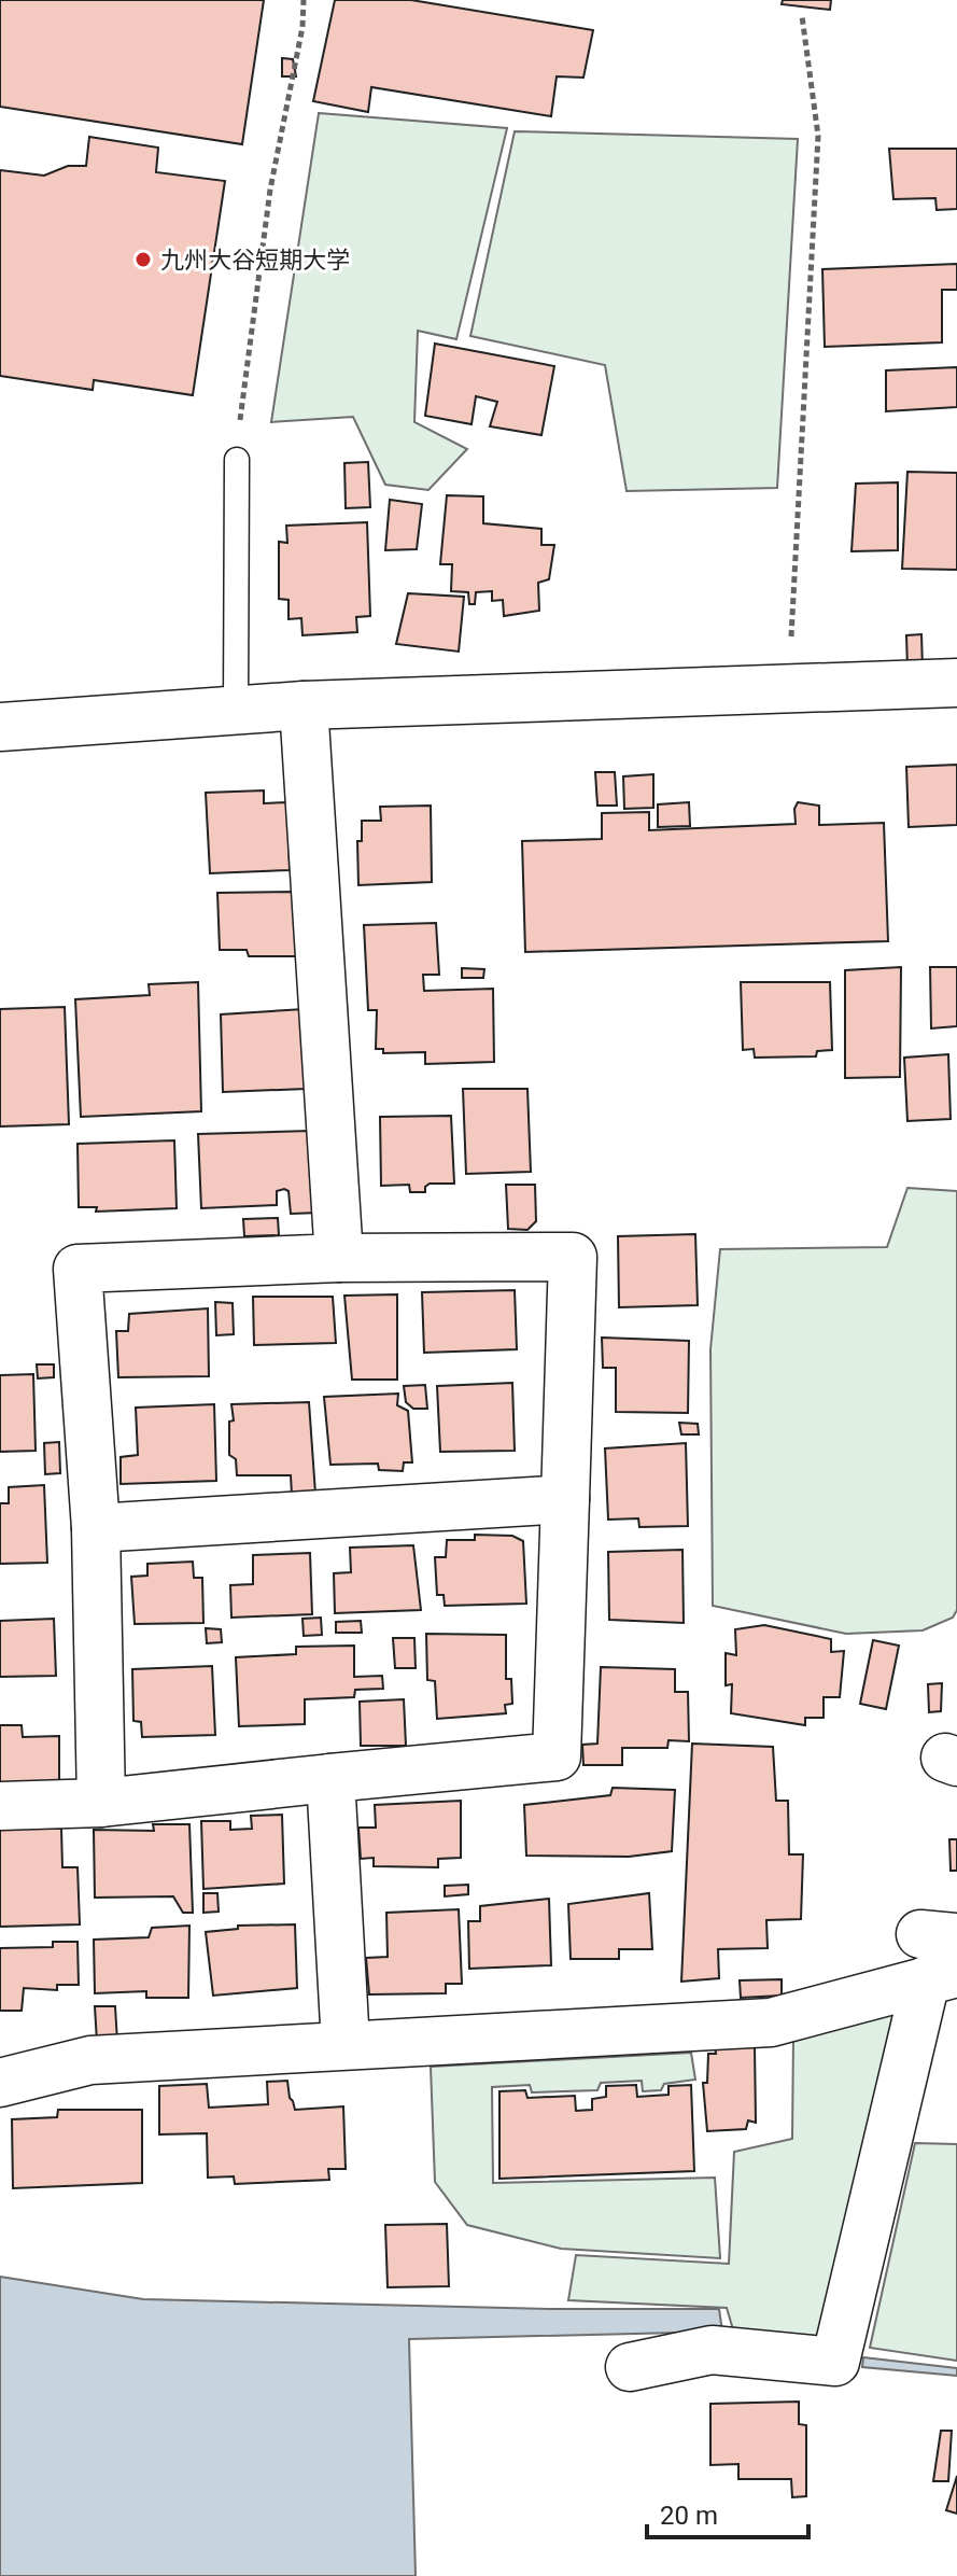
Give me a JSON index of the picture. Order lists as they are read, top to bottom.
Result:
{
  "places": ["九州大谷短期大学"],
  "scale_bar": "20 m"
}
